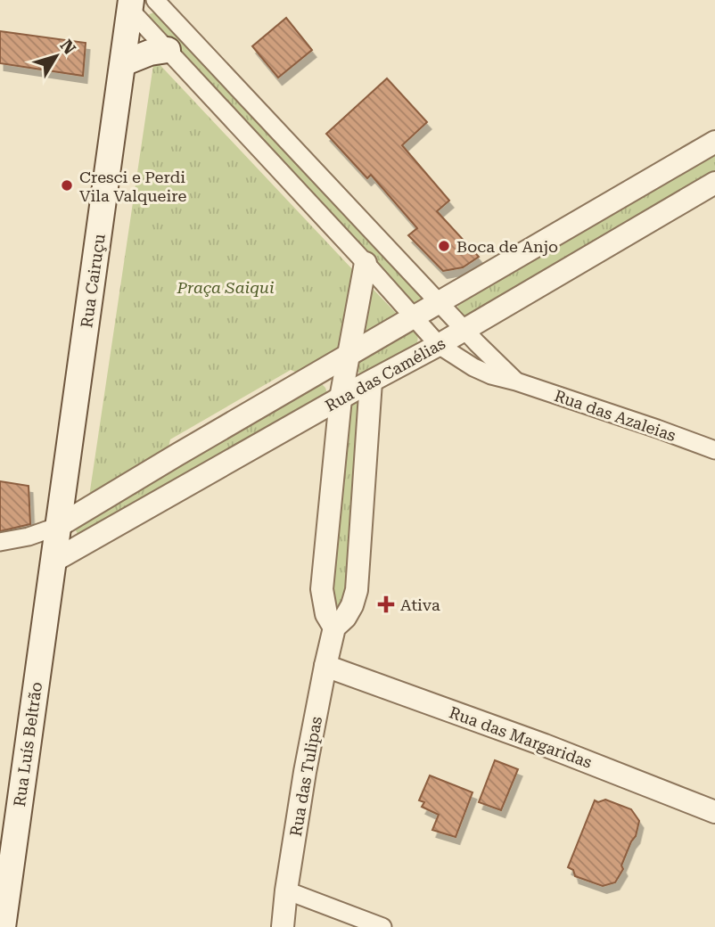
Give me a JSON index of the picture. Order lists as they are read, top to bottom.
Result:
{
  "streets": {
    "main road": ["Rua Cairuçu", "Rua Luís Beltrão"],
    "street": [
      "Rua das Camélias",
      "Rua das Azaleias",
      "Rua das Margaridas",
      "Rua das Tulipas"
    ]
  },
  "crossings": [
    ["Rua Cairuçu", "Rua das Camélias"],
    ["Rua Cairuçu", "Rua Luís Beltrão"],
    ["Rua das Camélias", "Rua das Azaleias"],
    ["Rua das Camélias", "Rua Luís Beltrão"],
    ["Rua das Camélias", "Rua das Tulipas"],
    ["Rua das Margaridas", "Rua das Tulipas"]
  ],
  "parks": ["Praça Saiqui"],
  "places": {
    "other": ["Cresci e Perdi Vila Valqueire", "Boca de Anjo"],
    "health": ["Ativa"]
  },
  "north": "top right"
}
